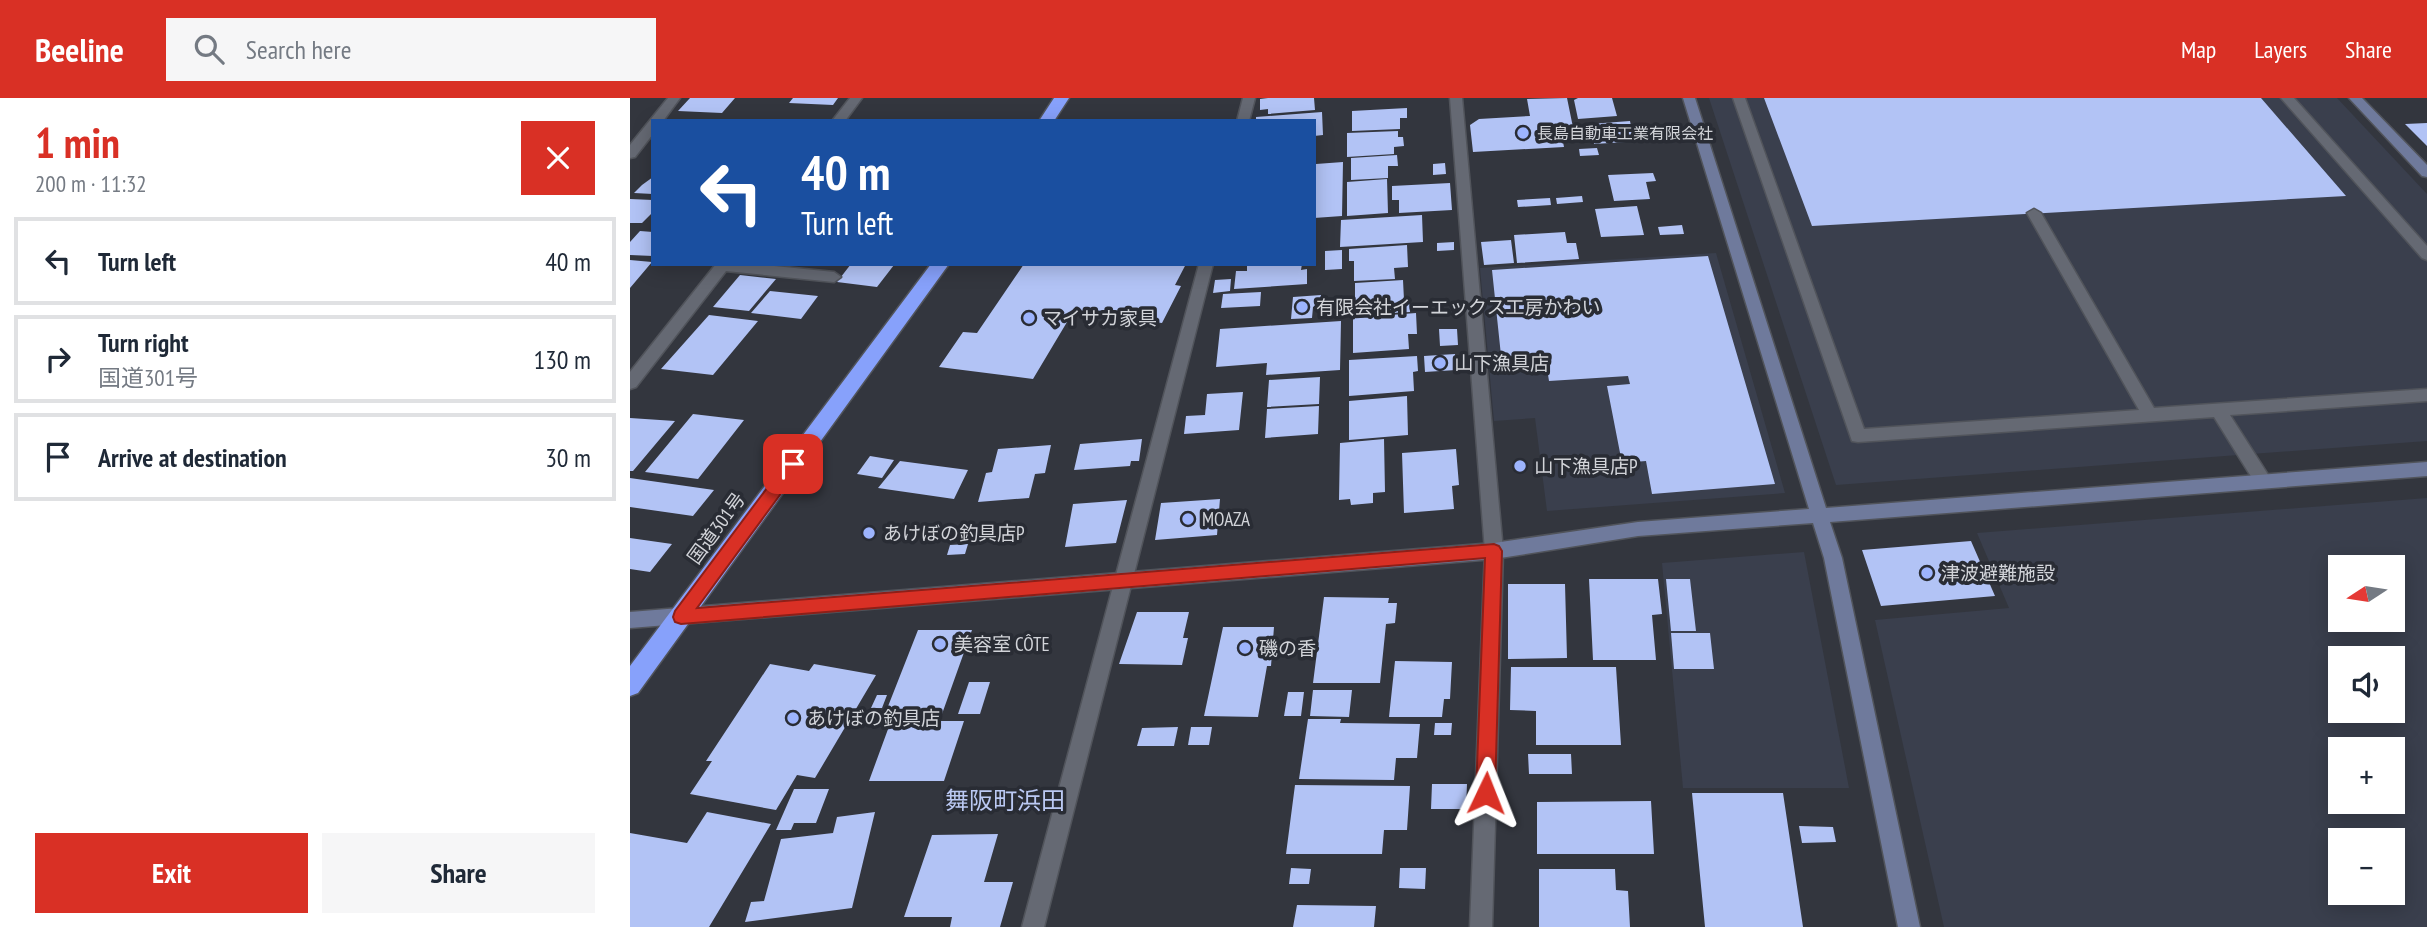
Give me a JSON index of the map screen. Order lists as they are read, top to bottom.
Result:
{
  "streets": {
    "highway": ["国道301号"]
  },
  "districts": ["舞阪町浜田"],
  "places": [
    "長島自動車工業有限会社",
    "有限会社イーエックス工房かわい",
    "マイサカ家具",
    "山下漁具店",
    "山下漁具店P",
    "MOAZA",
    "あけぼの釣具店P",
    "津波避難施設",
    "美容室 CÔTE",
    "磯の香",
    "あけぼの釣具店"
  ],
  "north": "left",
  "page": {
    "header": "Beeline",
    "search": "Search here",
    "nav": ["Map", "Layers", "Share"],
    "heading": ["1 min", "200 m · 11:32"],
    "turn": ["40 m", "Turn left"],
    "list": [
      {
        "name": "Turn left",
        "value": "40 m"
      },
      {
        "name": "Turn right",
        "note": "国道301号",
        "value": "130 m"
      },
      {
        "name": "Arrive at destination",
        "value": "30 m"
      }
    ],
    "map_buttons": ["+", "−"],
    "buttons": ["Exit", "Share"]
  }
}
